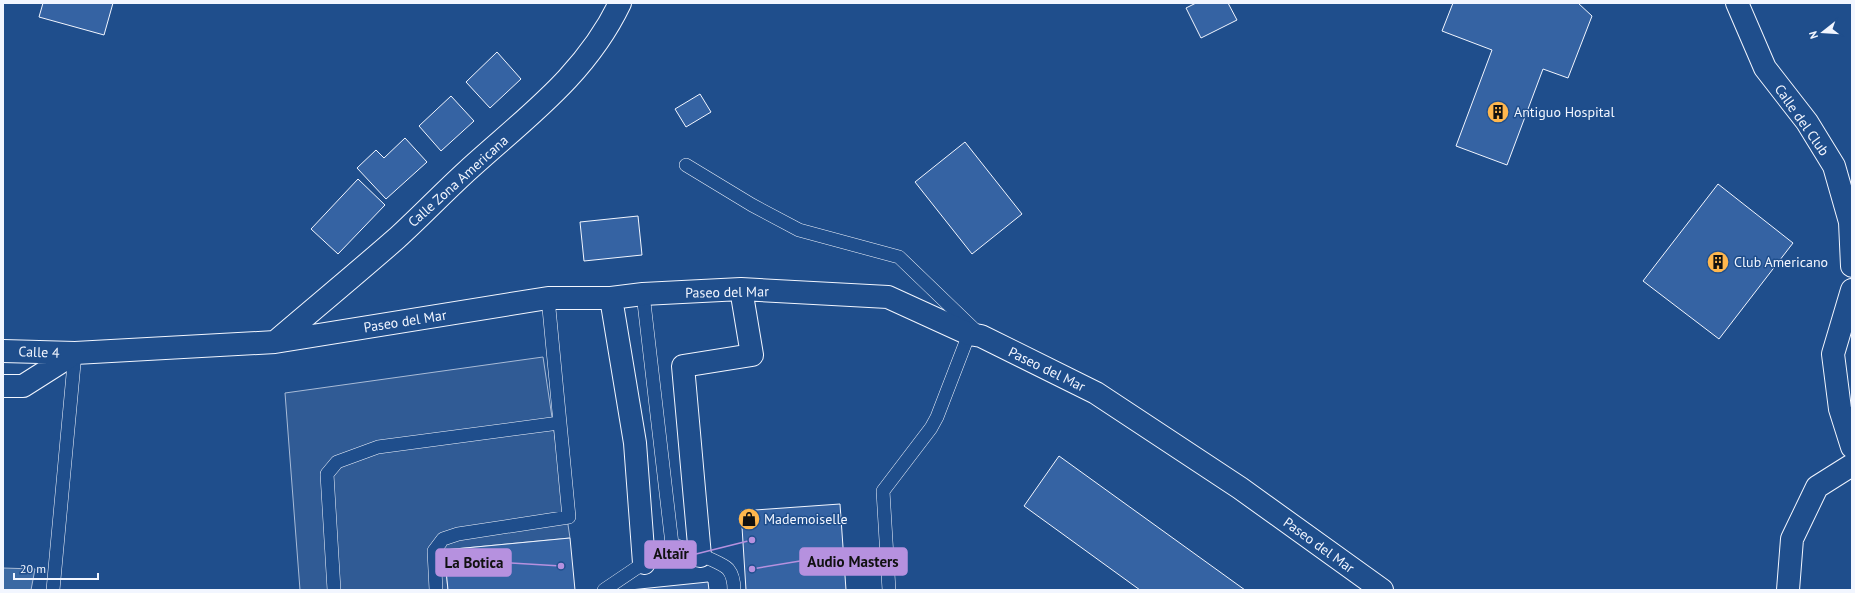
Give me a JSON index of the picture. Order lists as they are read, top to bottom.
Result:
{
  "streets": {
    "street": [
      "Calle del Club",
      "Calle Zona Americana",
      "Paseo del Mar",
      "Calle 4"
    ]
  },
  "crossings": [
    ["Calle Zona Americana", "Paseo del Mar"],
    ["Paseo del Mar", "Calle 4"]
  ],
  "places": {
    "building": ["Antiguo Hospital", "Club Americano"],
    "shop": ["Mademoiselle"],
    "other": ["Altaïr", "La Botica", "Audio Masters"]
  },
  "scale_bar": "20 m",
  "north": "left"
}
